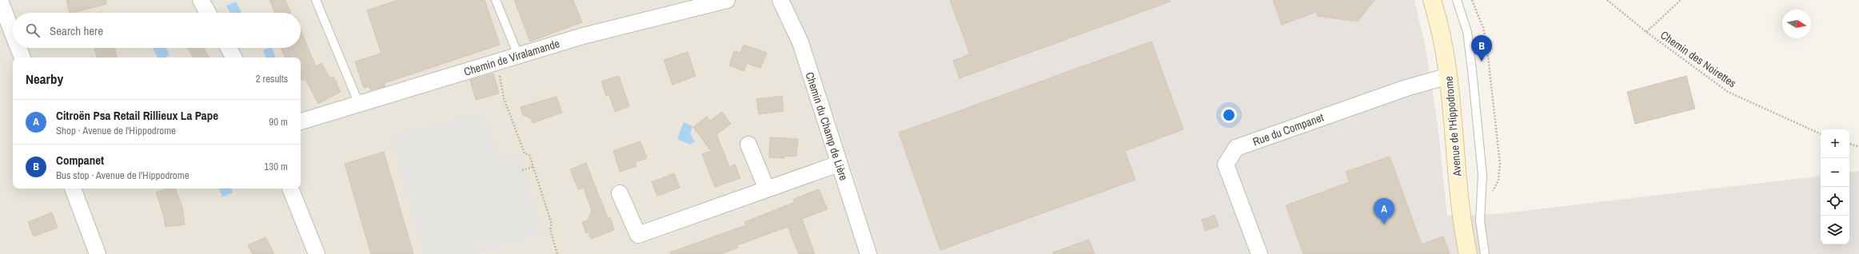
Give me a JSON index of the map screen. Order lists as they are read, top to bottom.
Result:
{
  "streets": {
    "main road": ["Avenue de l'Hippodrome"],
    "street": ["Chemin de Viralamande", "Chemin du Champ de Lière", "Rue du Companet"],
    "path": ["Chemin des Noirettes"]
  },
  "crossings": [
    ["Avenue de l'Hippodrome", "Rue du Companet"]
  ],
  "north": "right",
  "page": {
    "search": "Search here",
    "pins": ["B", "A"],
    "heading": ["Nearby", "2 results"],
    "list": [
      {
        "mark": "A",
        "name": "Citroën Psa Retail Rillieux La Pape",
        "note": "Shop · Avenue de l'Hippodrome",
        "value": "90 m"
      },
      {
        "mark": "B",
        "name": "Companet",
        "note": "Bus stop · Avenue de l'Hippodrome",
        "value": "130 m"
      }
    ],
    "map_buttons": ["+", "−"]
  }
}
